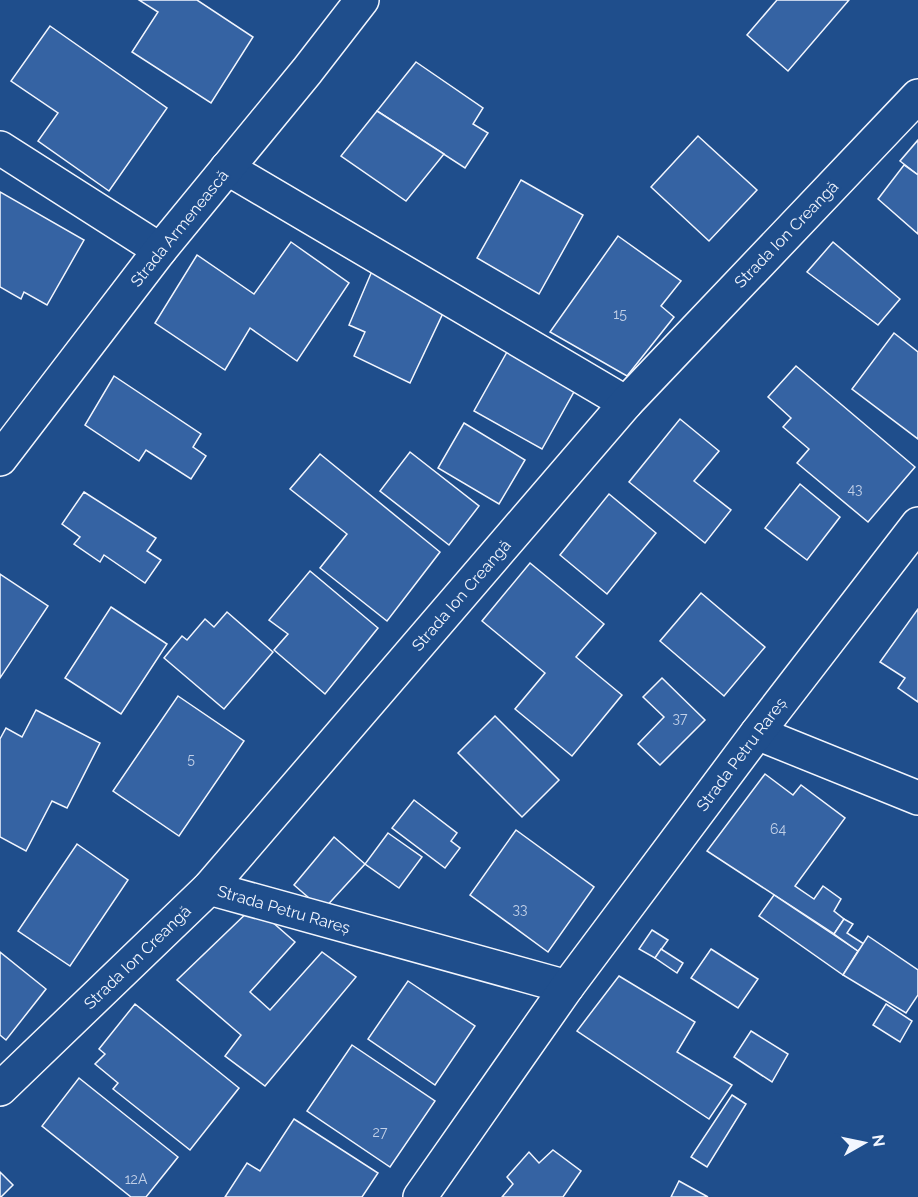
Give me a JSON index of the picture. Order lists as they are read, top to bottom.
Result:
{
  "streets": {
    "street": ["Strada Armenească", "Strada Ion Creangă", "Strada Petru Rareș"]
  },
  "crossings": [
    ["Strada Ion Creangă", "Strada Petru Rareș"]
  ],
  "house_numbers": [
    "15",
    "43",
    "37",
    "5",
    "64",
    "33",
    "27",
    "12A"
  ],
  "north": "right"
}
